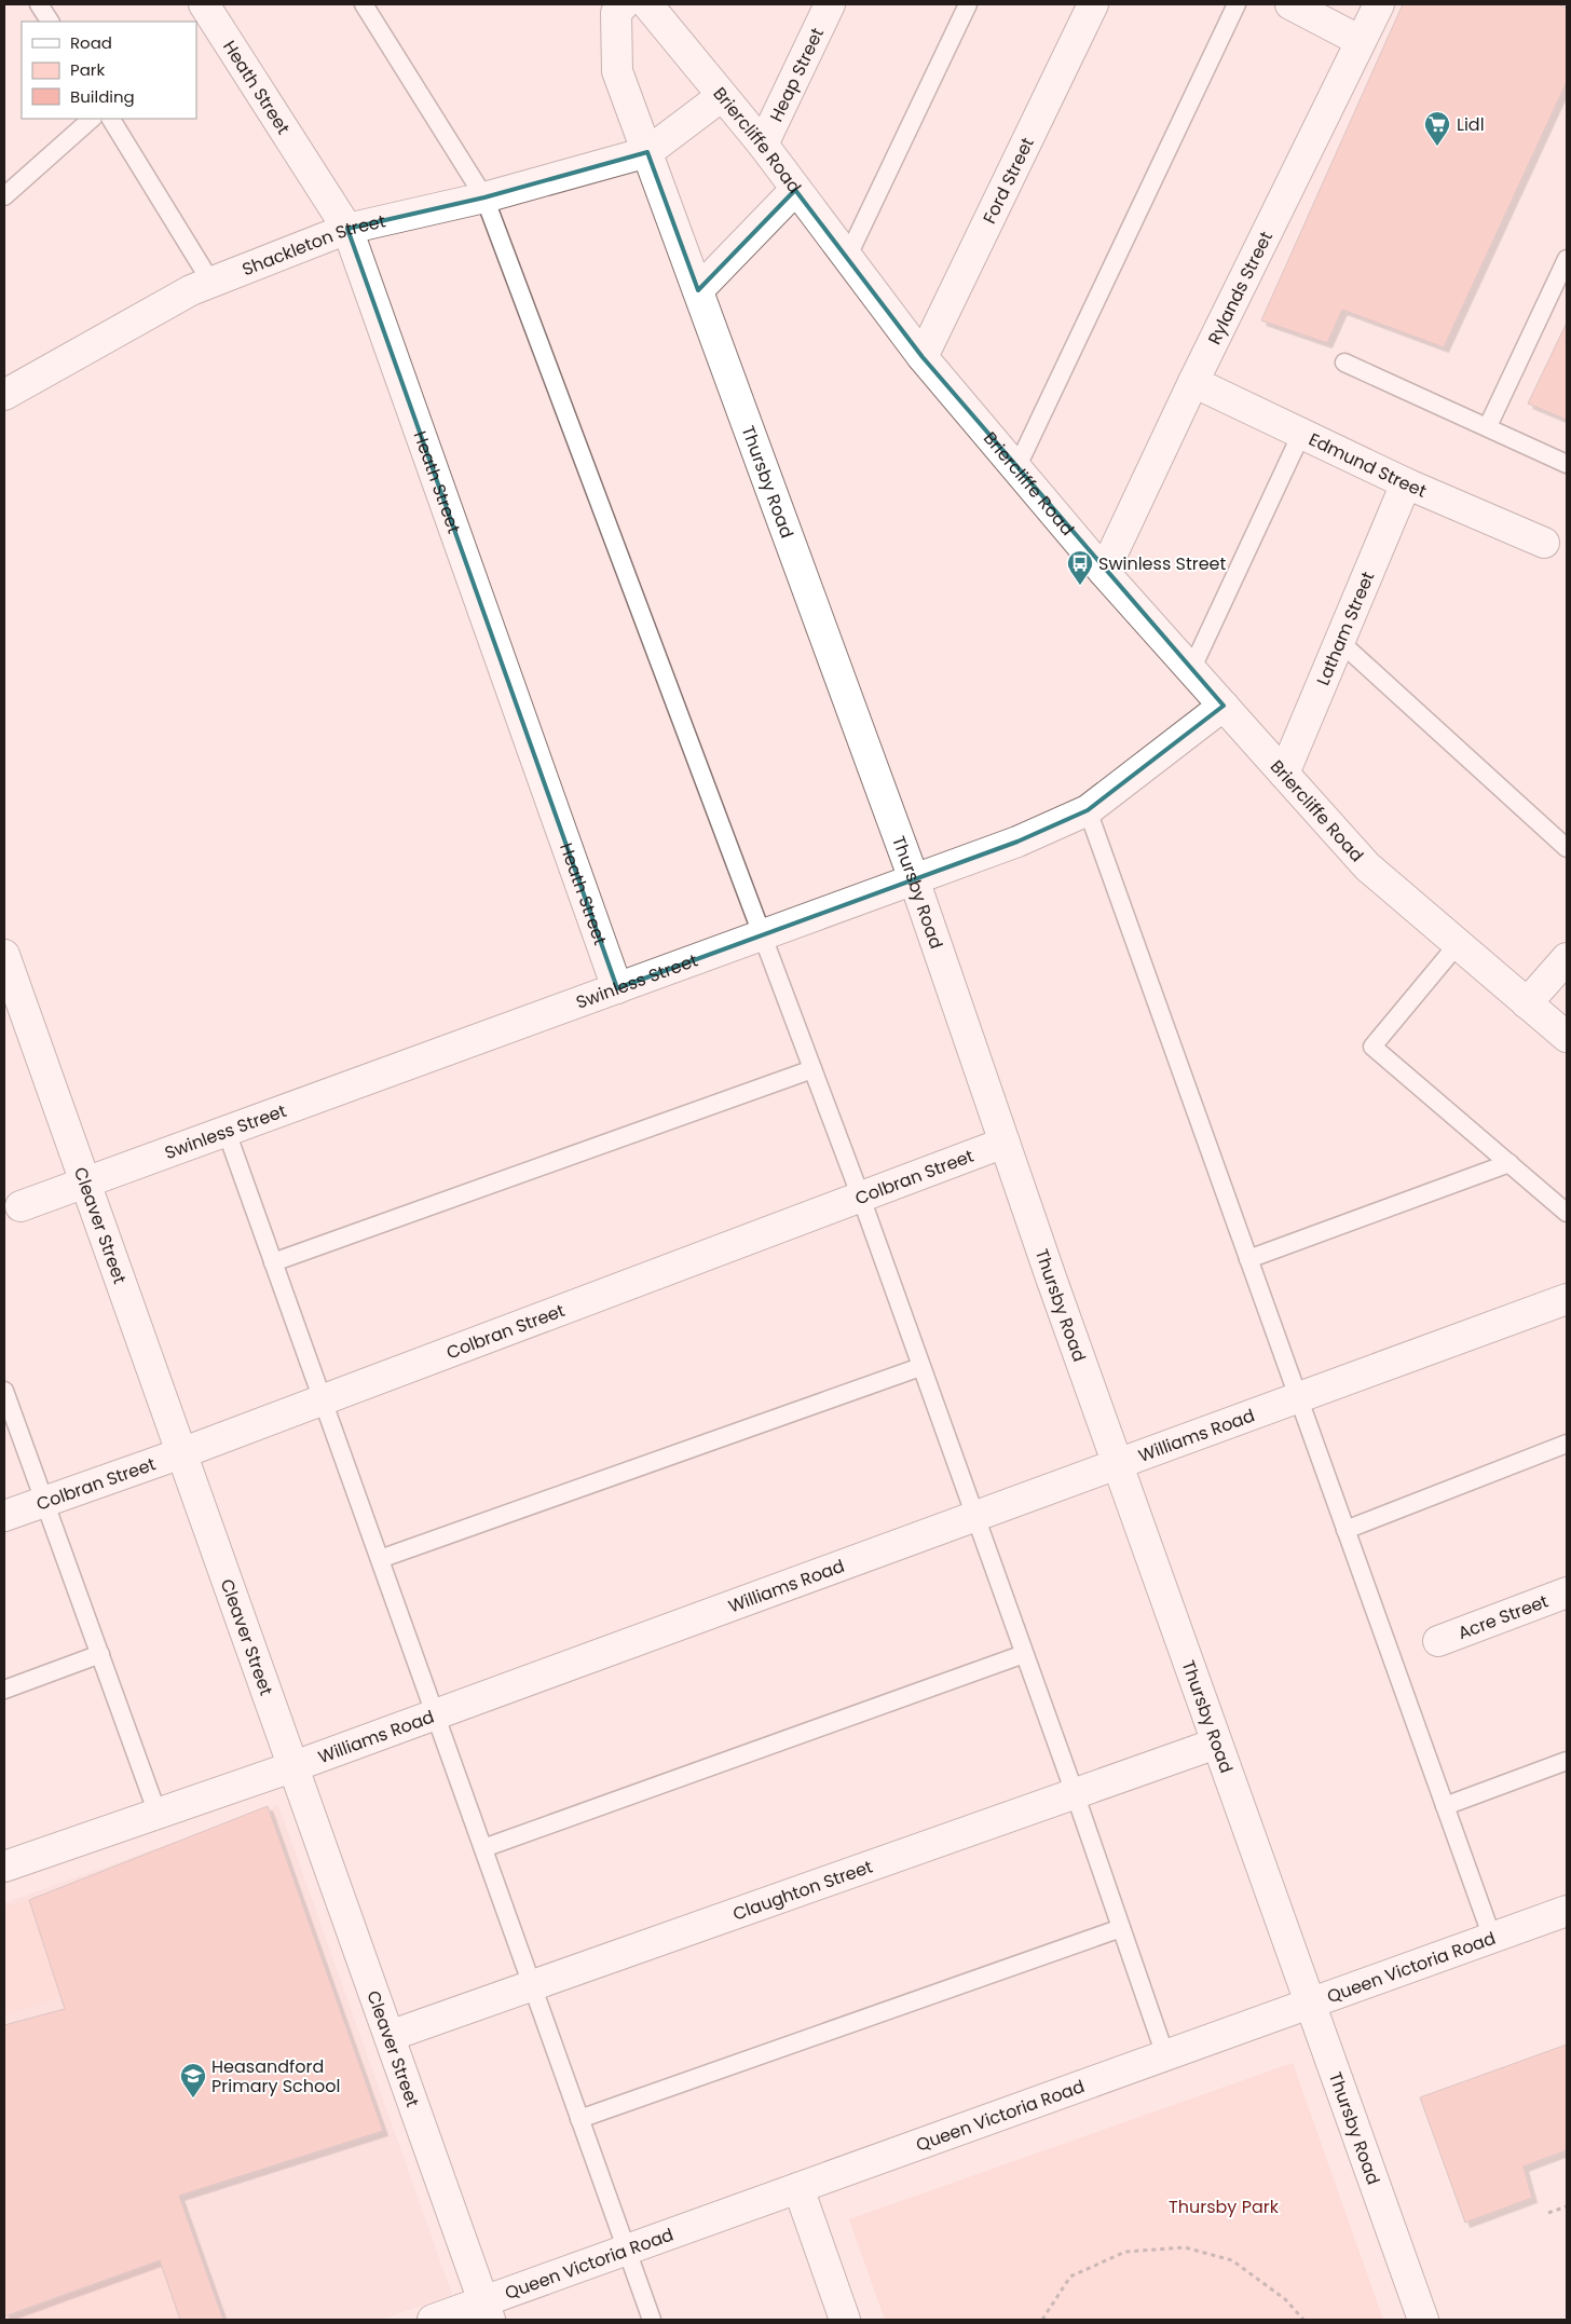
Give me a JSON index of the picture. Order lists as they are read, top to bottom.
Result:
{
  "streets": {
    "street": [
      "Heap Street",
      "Heath Street",
      "Briercliffe Road",
      "Ford Street",
      "Shackleton Street",
      "Rylands Street",
      "Edmund Street",
      "Thursby Road",
      "Latham Street",
      "Swinless Street",
      "Colbran Street",
      "Cleaver Street",
      "Williams Road",
      "Acre Street",
      "Claughton Street",
      "Queen Victoria Road"
    ]
  },
  "crossings": [
    ["Heap Street", "Briercliffe Road"],
    ["Heath Street", "Shackleton Street"],
    ["Heath Street", "Swinless Street"],
    ["Briercliffe Road", "Ford Street"],
    ["Briercliffe Road", "Rylands Street"],
    ["Briercliffe Road", "Latham Street"],
    ["Briercliffe Road", "Swinless Street"],
    ["Shackleton Street", "Thursby Road"],
    ["Rylands Street", "Edmund Street"],
    ["Edmund Street", "Latham Street"],
    ["Thursby Road", "Swinless Street"],
    ["Thursby Road", "Colbran Street"],
    ["Thursby Road", "Williams Road"],
    ["Thursby Road", "Claughton Street"],
    ["Thursby Road", "Queen Victoria Road"],
    ["Swinless Street", "Cleaver Street"],
    ["Colbran Street", "Cleaver Street"],
    ["Cleaver Street", "Williams Road"],
    ["Cleaver Street", "Claughton Street"],
    ["Cleaver Street", "Queen Victoria Road"]
  ],
  "parks": ["Thursby Park"],
  "places": {
    "supermarket": ["Lidl"],
    "bus stop": ["Swinless Street"],
    "school or university": ["Heasandford Primary School"]
  },
  "legend": ["Road", "Park", "Building"]
}
